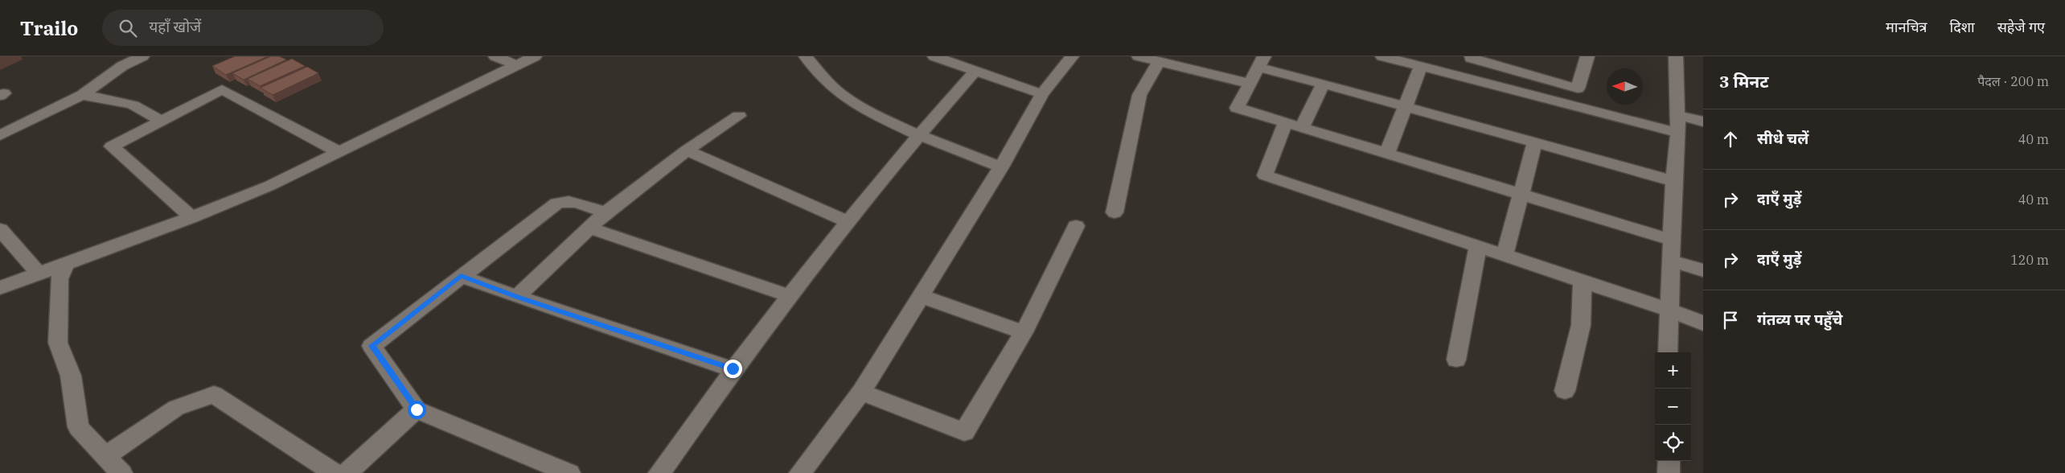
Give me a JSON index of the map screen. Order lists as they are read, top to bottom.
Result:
{
  "north": "left",
  "page": {
    "header": "Trailo",
    "search": "यहाँ खोजें",
    "nav": ["मानचित्र", "दिशा", "सहेजे गए"],
    "heading": ["3 मिनट", "पैदल · 200 m"],
    "list": [
      ["सीधे चलें", "40 m"],
      ["दाएँ मुड़ें", "40 m"],
      ["दाएँ मुड़ें", "120 m"],
      "गंतव्य पर पहुँचे"
    ],
    "map_buttons": ["+", "−"]
  }
}
